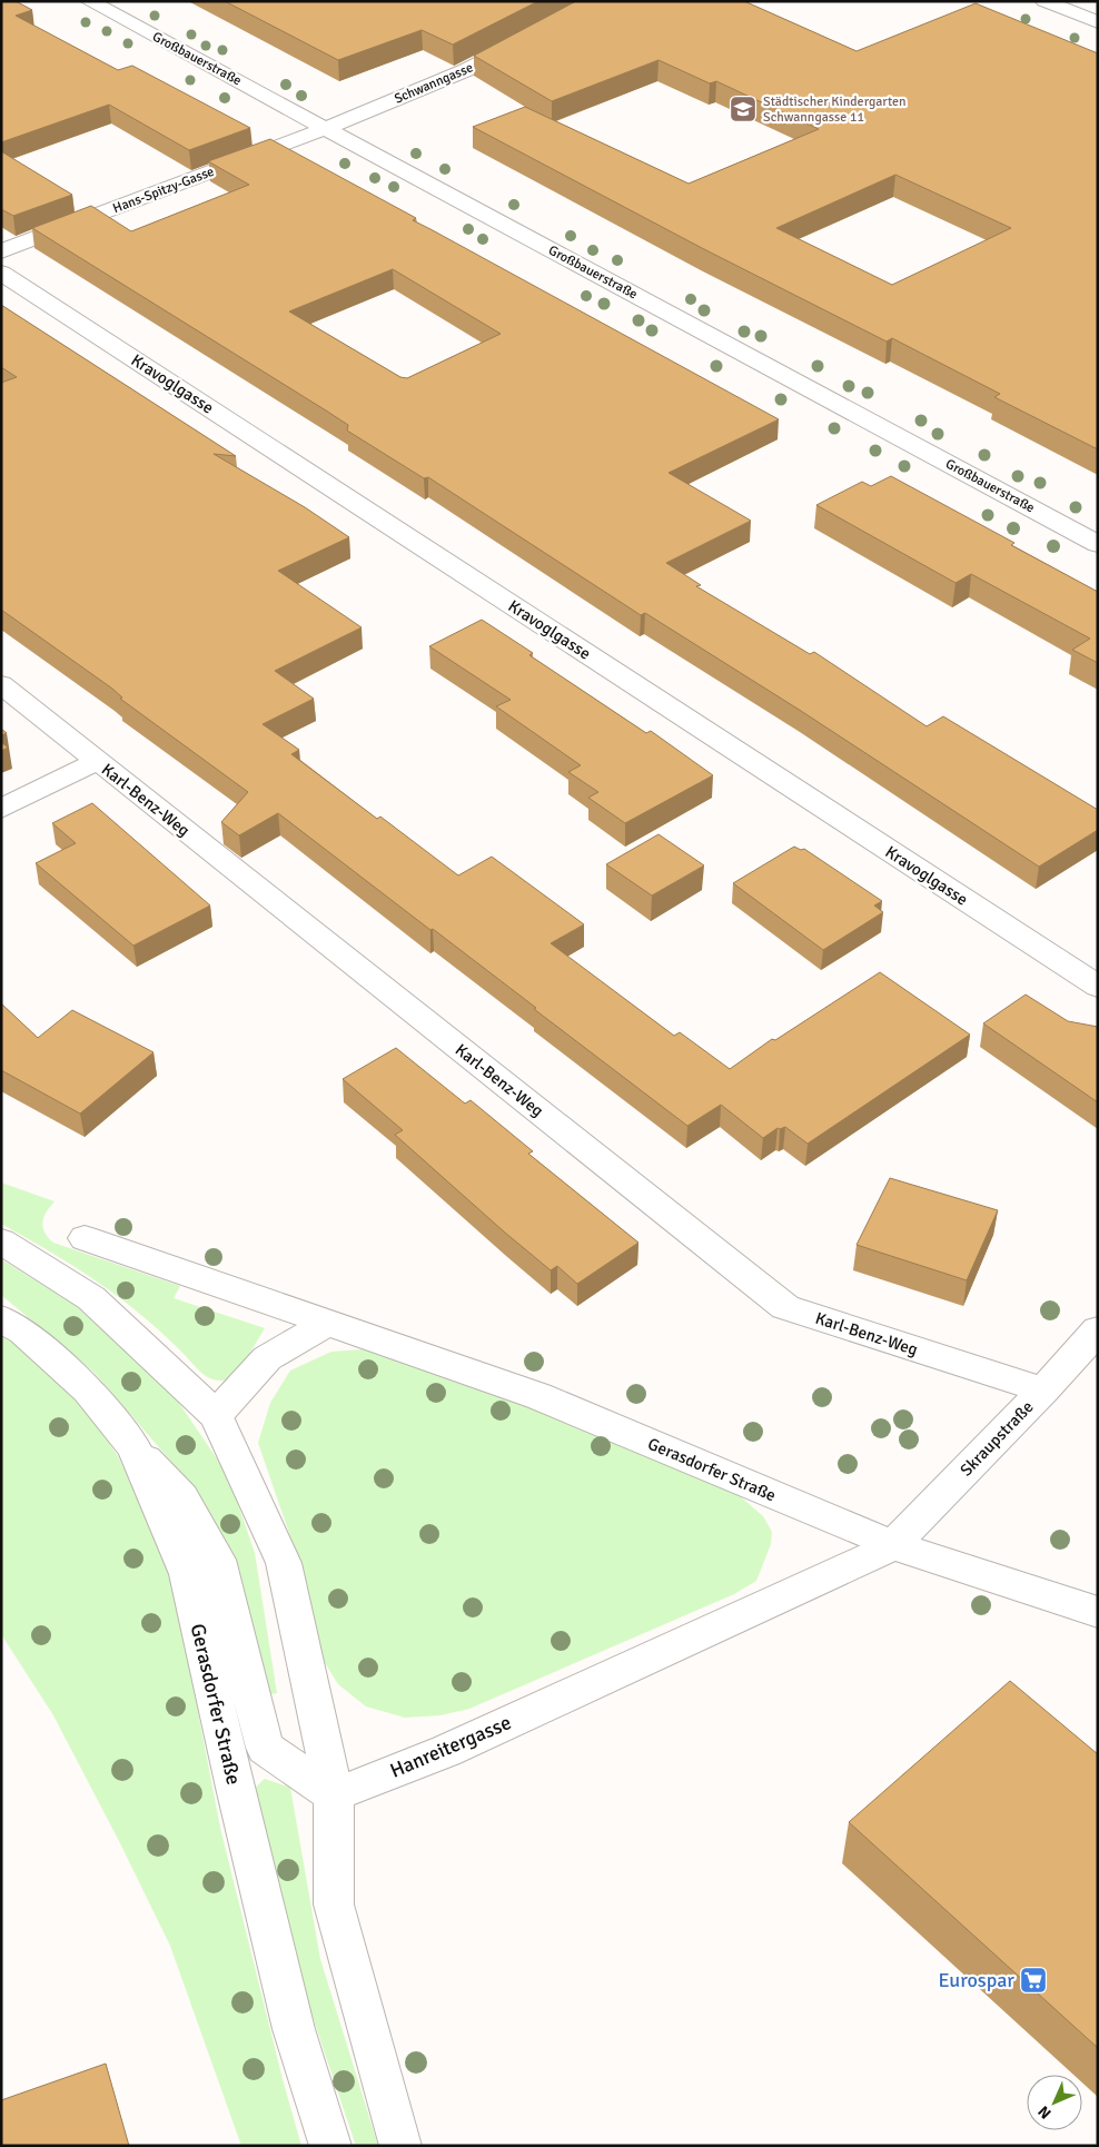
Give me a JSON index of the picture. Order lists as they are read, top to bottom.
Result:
{
  "streets": {
    "street": [
      "Großbauerstraße",
      "Schwanngasse",
      "Hans-Spitzy-Gasse",
      "Kravoglgasse",
      "Karl-Benz-Weg",
      "Skraupstraße",
      "Gerasdorfer Straße",
      "Hanreitergasse"
    ]
  },
  "crossings": [
    ["Großbauerstraße", "Schwanngasse"],
    ["Großbauerstraße", "Hans-Spitzy-Gasse"],
    ["Schwanngasse", "Hans-Spitzy-Gasse"],
    ["Karl-Benz-Weg", "Skraupstraße"],
    ["Skraupstraße", "Gerasdorfer Straße"],
    ["Skraupstraße", "Hanreitergasse"],
    ["Gerasdorfer Straße", "Hanreitergasse"]
  ],
  "places": {
    "school or university": ["Städtischer Kindergarten Schwanngasse 11"],
    "supermarket": ["Eurospar"]
  },
  "north": "bottom left"
}
